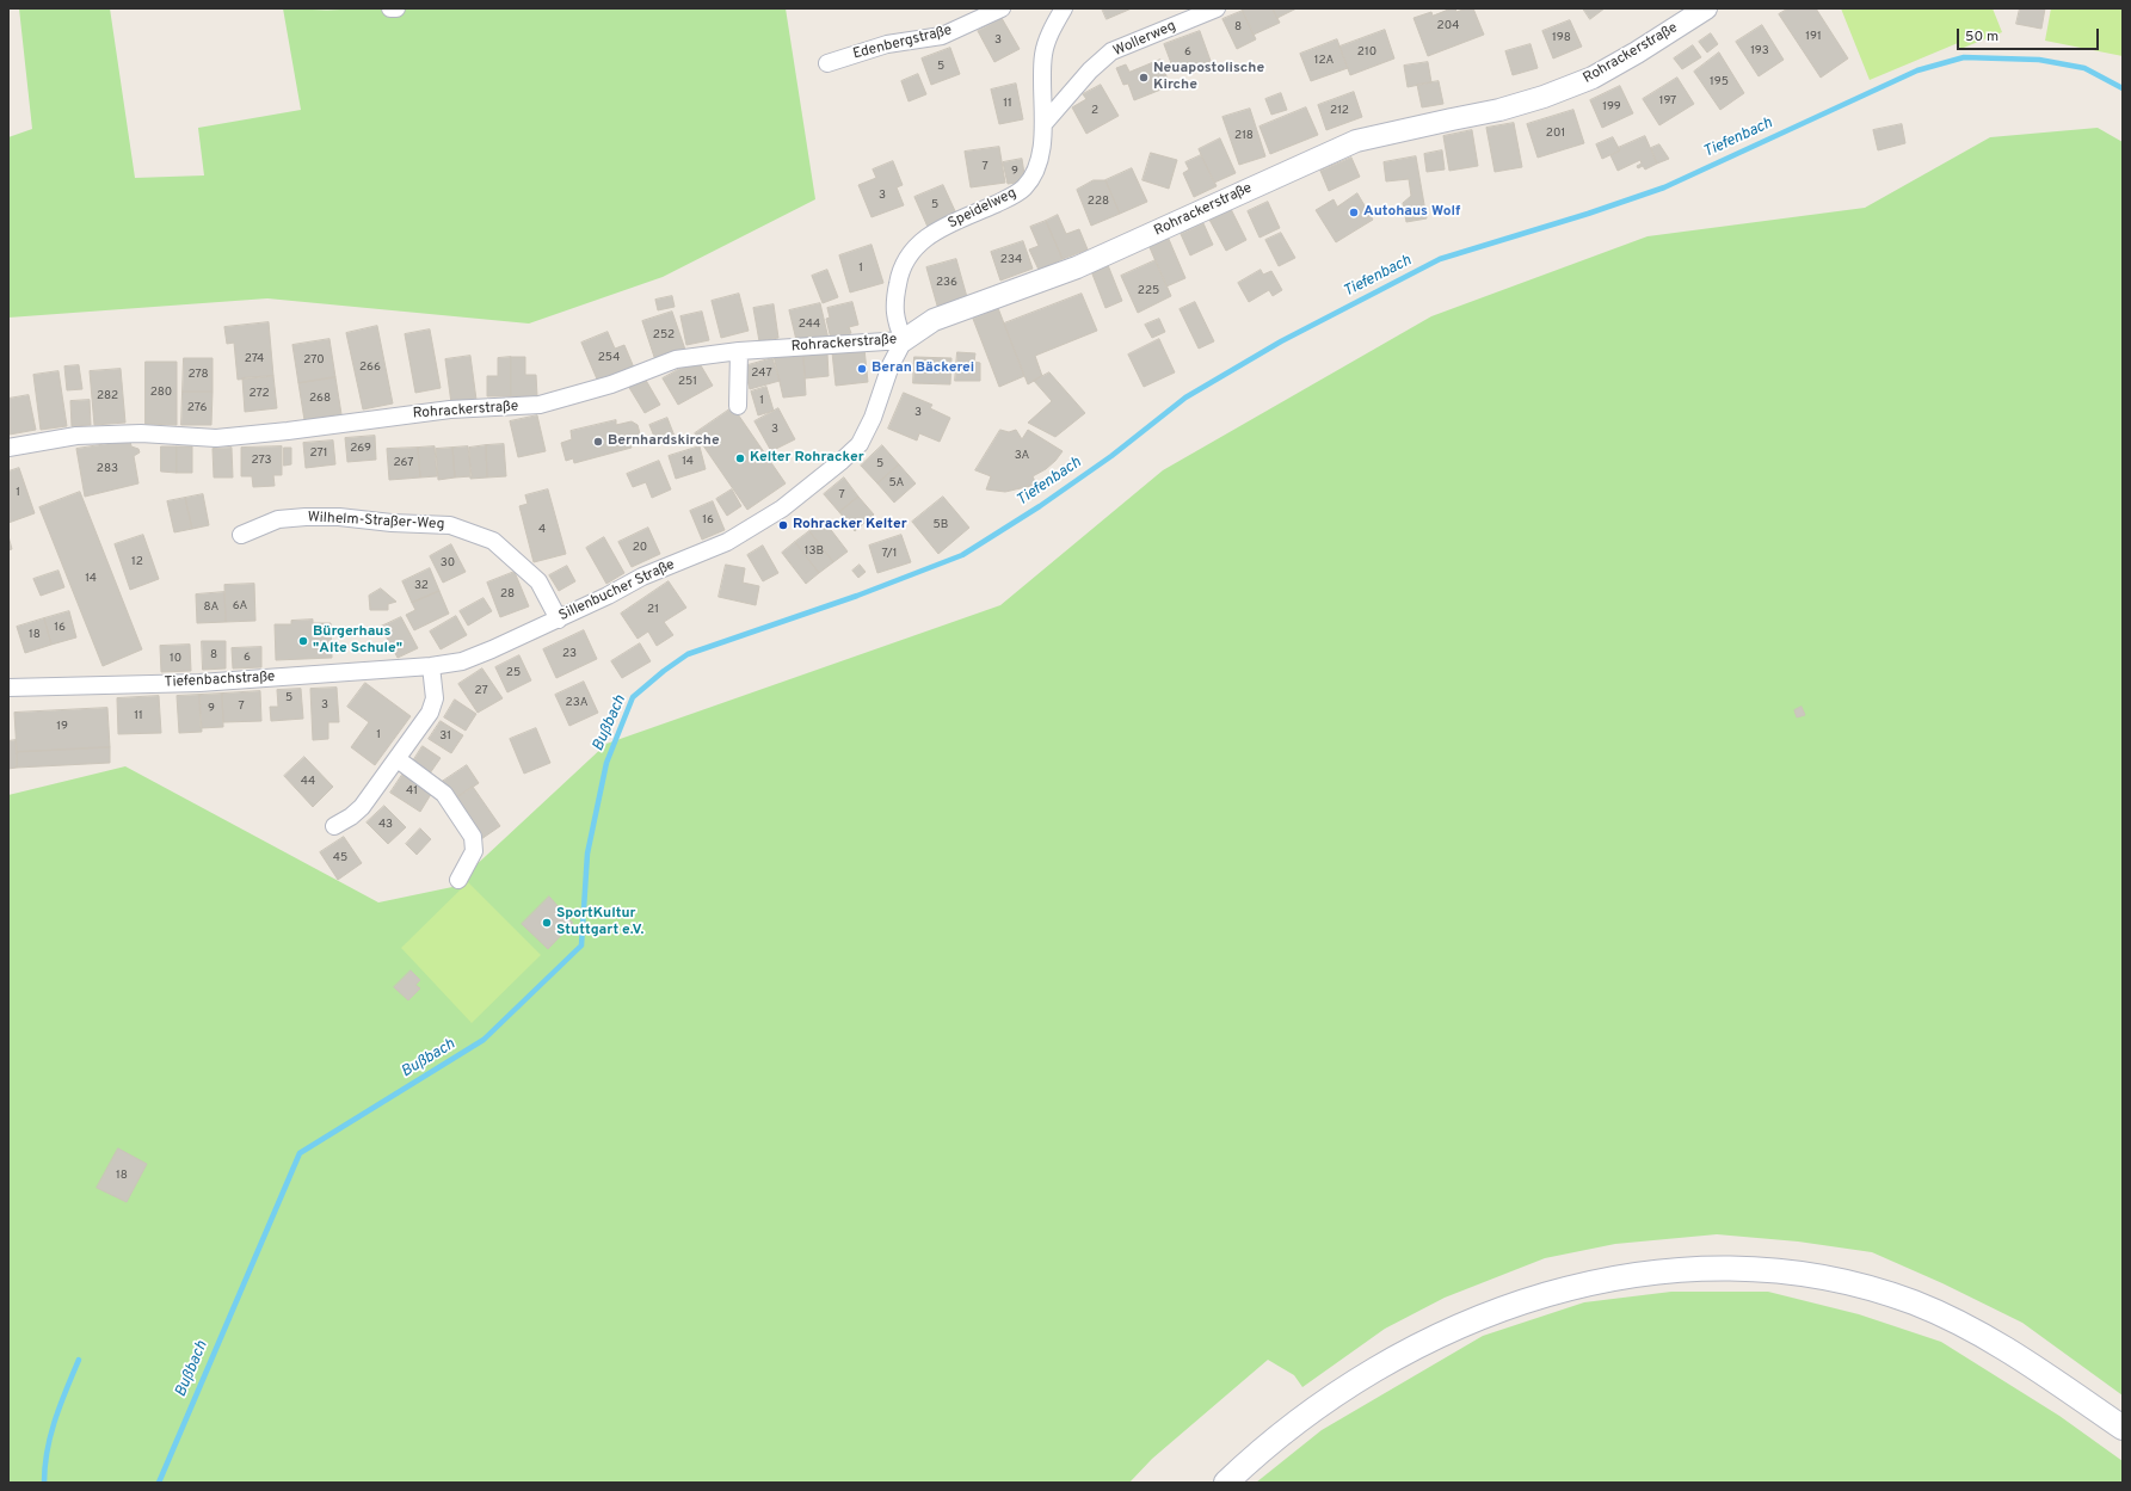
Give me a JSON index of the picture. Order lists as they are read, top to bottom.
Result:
{
  "streets": {
    "street": [
      "Wollerweg",
      "Edenbergstraße",
      "Rohrackerstraße",
      "Speidelweg",
      "Wilhelm-Straßer-Weg",
      "Sillenbucher Straße",
      "Tiefenbachstraße"
    ]
  },
  "crossings": [
    ["Wollerweg", "Speidelweg"],
    ["Rohrackerstraße", "Speidelweg"],
    ["Rohrackerstraße", "Sillenbucher Straße"],
    ["Speidelweg", "Sillenbucher Straße"],
    ["Wilhelm-Straßer-Weg", "Sillenbucher Straße"],
    ["Sillenbucher Straße", "Tiefenbachstraße"]
  ],
  "water": ["Tiefenbach", "Bußbach"],
  "places": [
    "Neuapostolische Kirche",
    "Autohaus Wolf",
    "Beran Bäckerei",
    "Bernhardskirche",
    "Kelter Rohracker",
    "Rohracker Kelter",
    "Bürgerhaus \"Alte Schule\"",
    "SportKultur Stuttgart e.V."
  ],
  "house_numbers": [
    "204",
    "8",
    "191",
    "198",
    "3",
    "193",
    "6",
    "210",
    "12A",
    "5",
    "195",
    "197",
    "11",
    "199",
    "2",
    "212",
    "201",
    "218",
    "7",
    "9",
    "3",
    "228",
    "5",
    "234",
    "1",
    "236",
    "225",
    "244",
    "252",
    "254",
    "274",
    "270",
    "266",
    "247",
    "278",
    "251",
    "280",
    "272",
    "282",
    "268",
    "1",
    "276",
    "3",
    "3",
    "269",
    "271",
    "3A",
    "273",
    "14",
    "267",
    "5",
    "283",
    "5A",
    "1",
    "7",
    "16",
    "5B",
    "4",
    "20",
    "13B",
    "7/1",
    "12",
    "30",
    "14",
    "32",
    "28",
    "6A",
    "8A",
    "21",
    "16",
    "18",
    "23",
    "8",
    "6",
    "10",
    "25",
    "27",
    "5",
    "23A",
    "3",
    "7",
    "9",
    "11",
    "19",
    "1",
    "31",
    "44",
    "41",
    "43",
    "45",
    "18"
  ],
  "scale_bar": "50 m"
}
